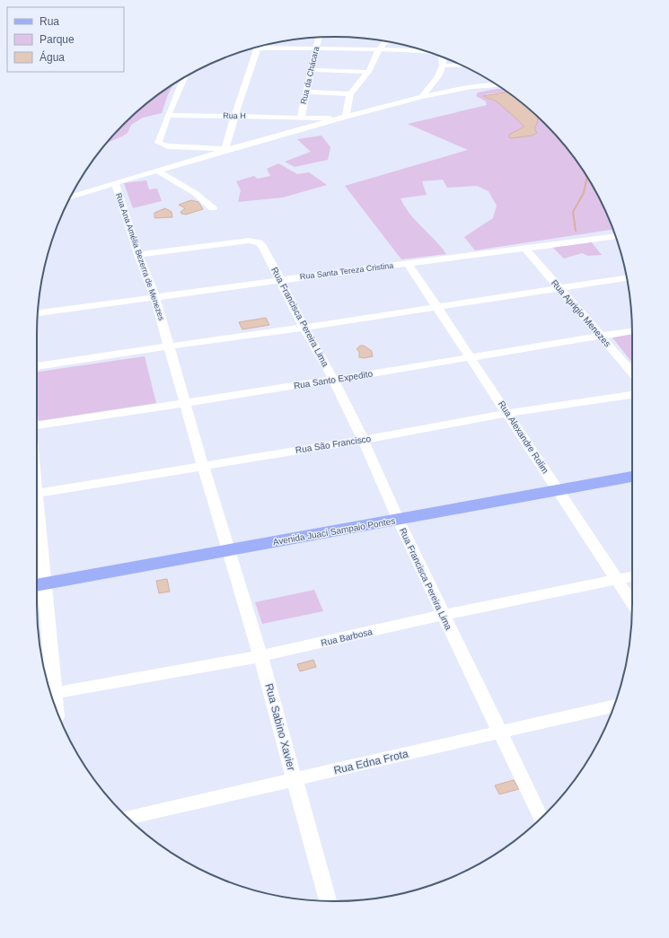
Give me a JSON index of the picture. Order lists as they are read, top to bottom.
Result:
{
  "streets": {
    "main road": ["Avenida Juaci Sampaio Pontes"],
    "street": [
      "Rua da Chácara",
      "Rua H",
      "Rua Ana Amélia Bezerra de Menezes",
      "Rua Santa Tereza Cristina",
      "Rua Aprigio Menezes",
      "Rua Francisca Pereira Lima",
      "Rua Santo Expedito",
      "Rua Alexandre Rolim",
      "Rua São Francisco",
      "Rua Barbosa",
      "Rua Sabino Xavier",
      "Rua Edna Frota"
    ]
  },
  "crossings": [
    ["Rua da Chácara", "Rua H"],
    ["Rua H", "Rua Ana Amélia Bezerra de Menezes"],
    ["Rua Ana Amélia Bezerra de Menezes", "Rua Santa Tereza Cristina"],
    ["Rua Ana Amélia Bezerra de Menezes", "Rua Francisca Pereira Lima"],
    ["Rua Ana Amélia Bezerra de Menezes", "Rua Santo Expedito"],
    ["Rua Ana Amélia Bezerra de Menezes", "Rua São Francisco"],
    ["Rua Ana Amélia Bezerra de Menezes", "Avenida Juaci Sampaio Pontes"],
    ["Rua Ana Amélia Bezerra de Menezes", "Rua Sabino Xavier"],
    ["Rua Santa Tereza Cristina", "Rua Aprigio Menezes"],
    ["Rua Santa Tereza Cristina", "Rua Francisca Pereira Lima"],
    ["Rua Santa Tereza Cristina", "Rua Alexandre Rolim"],
    ["Rua Aprigio Menezes", "Rua Santo Expedito"],
    ["Rua Francisca Pereira Lima", "Rua Santo Expedito"],
    ["Rua Francisca Pereira Lima", "Rua São Francisco"],
    ["Rua Francisca Pereira Lima", "Avenida Juaci Sampaio Pontes"],
    ["Rua Francisca Pereira Lima", "Rua Barbosa"],
    ["Rua Francisca Pereira Lima", "Rua Edna Frota"],
    ["Rua Santo Expedito", "Rua Alexandre Rolim"],
    ["Rua Alexandre Rolim", "Rua São Francisco"],
    ["Rua Alexandre Rolim", "Avenida Juaci Sampaio Pontes"],
    ["Rua Alexandre Rolim", "Rua Barbosa"],
    ["Avenida Juaci Sampaio Pontes", "Rua Sabino Xavier"],
    ["Rua Barbosa", "Rua Sabino Xavier"],
    ["Rua Sabino Xavier", "Rua Edna Frota"]
  ],
  "legend": ["Rua", "Parque", "Água"]
}
